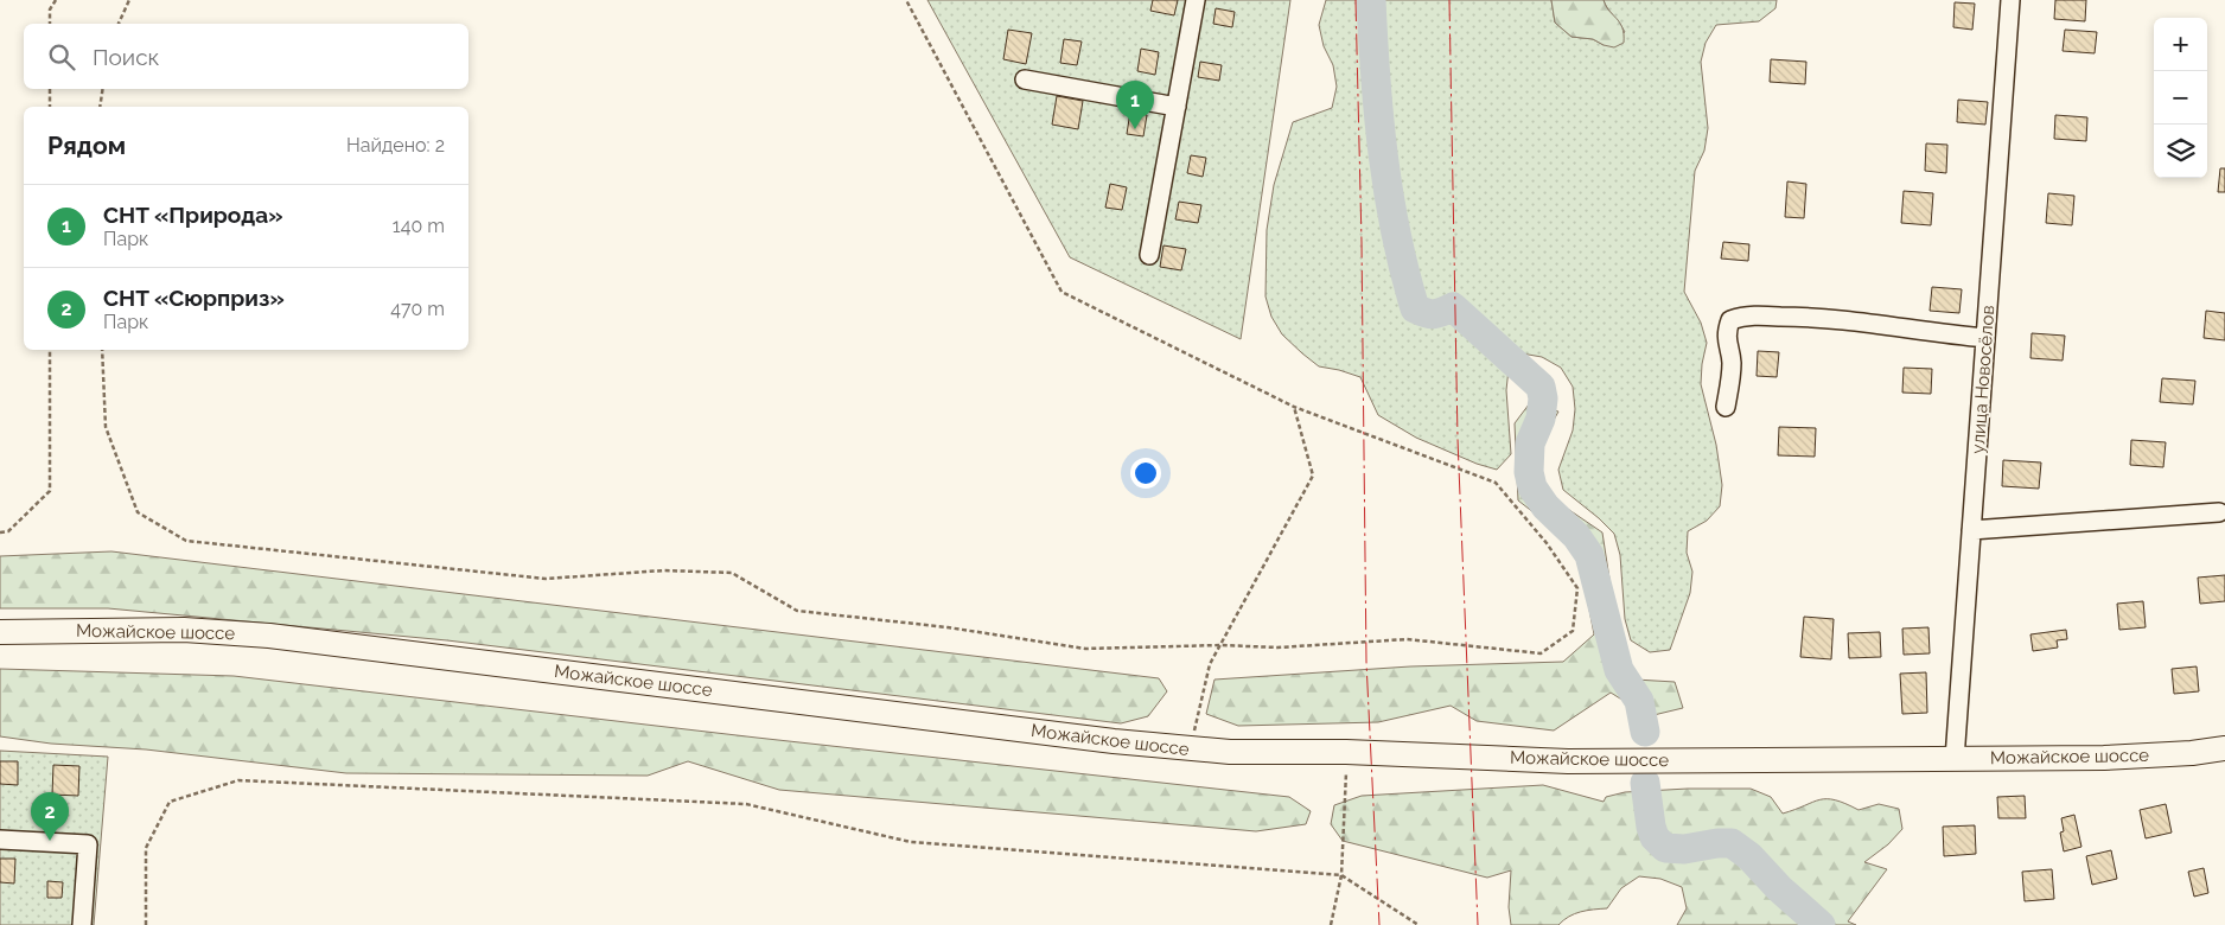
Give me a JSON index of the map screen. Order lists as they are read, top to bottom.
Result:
{
  "streets": {
    "main road": ["Можайское шоссе"],
    "street": ["улица Новосёлов"]
  },
  "crossings": [
    ["улица Новосёлов", "Можайское шоссе"]
  ],
  "page": {
    "map_buttons": ["+", "−"],
    "search": "Поиск",
    "pins": ["1", "2"],
    "heading": ["Рядом", "Найдено: 2"],
    "list": [
      {
        "mark": "1",
        "name": "СНТ «Природа»",
        "note": "Парк",
        "value": "140 m"
      },
      {
        "mark": "2",
        "name": "СНТ «Сюрприз»",
        "note": "Парк",
        "value": "470 m"
      }
    ]
  }
}
